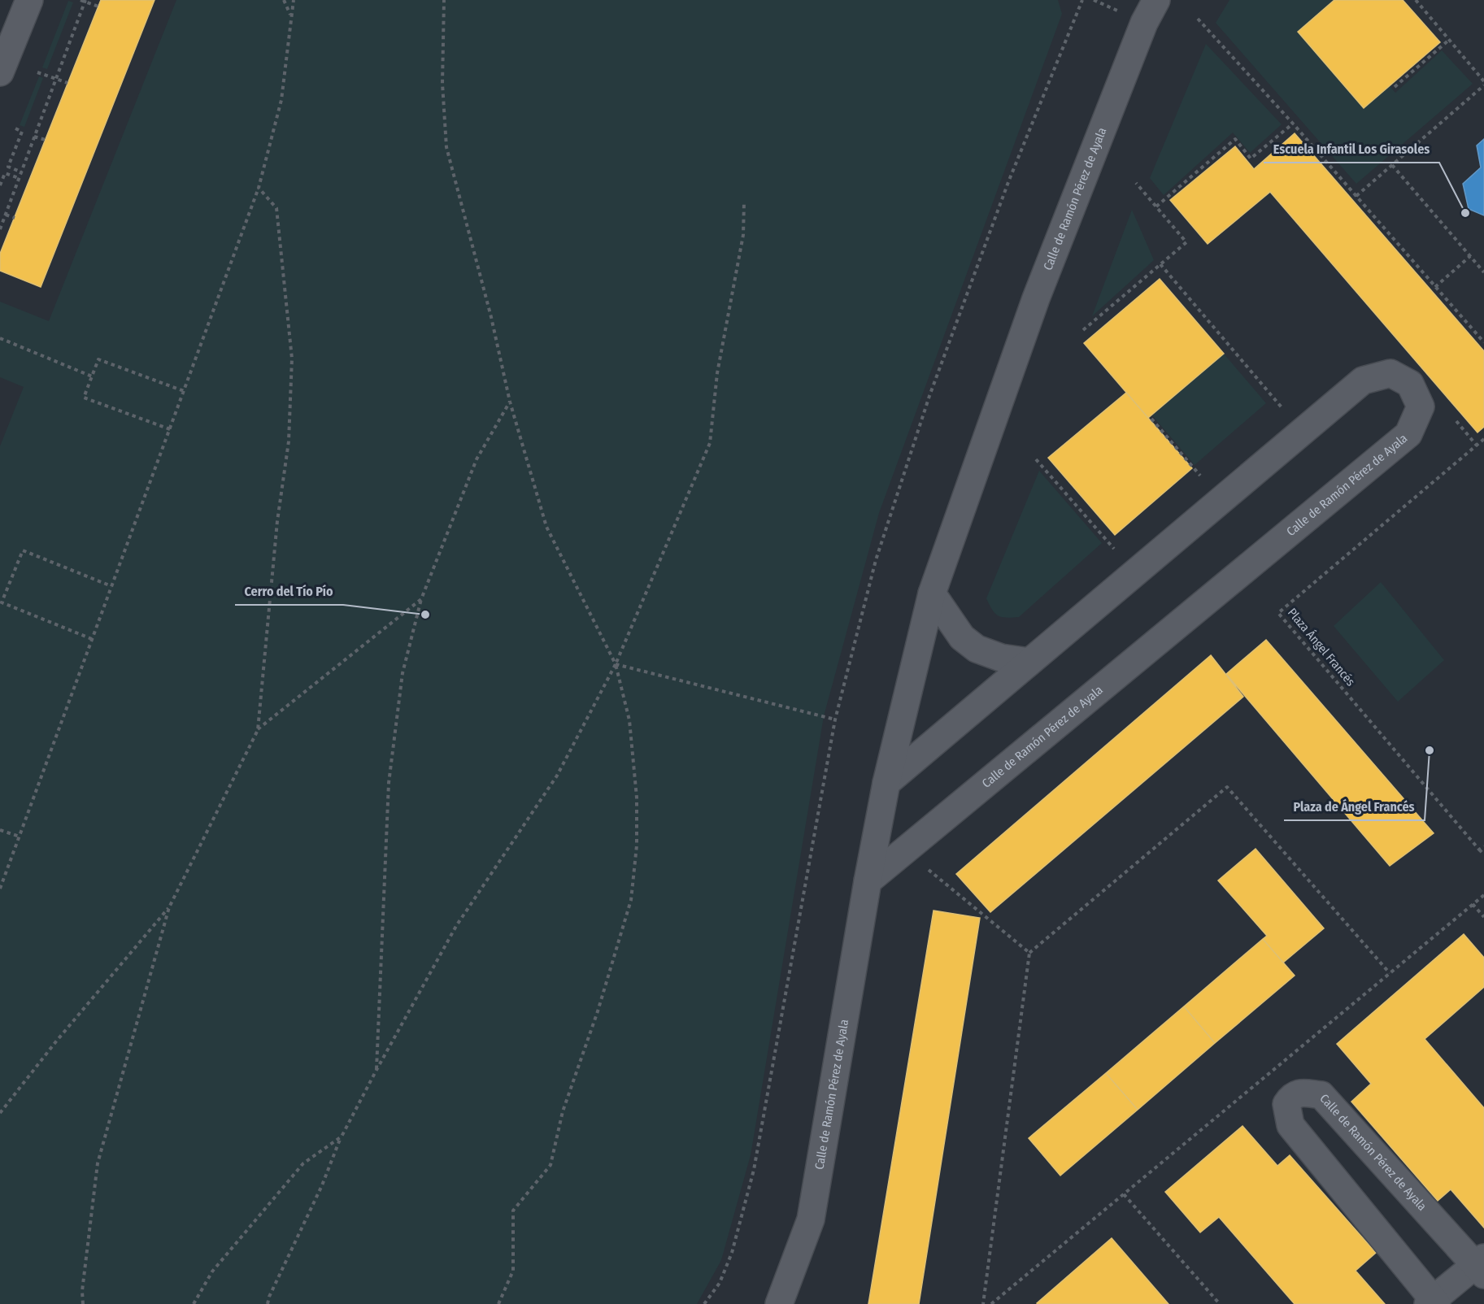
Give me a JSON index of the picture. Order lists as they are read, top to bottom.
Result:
{
  "streets": {
    "street": ["Calle de Ramón Pérez de Ayala"],
    "path": ["Plaza Ángel Francés"]
  },
  "places": ["Escuela Infantil Los Girasoles", "Cerro del Tío Pío", "Plaza de Ángel Francés"]
}
